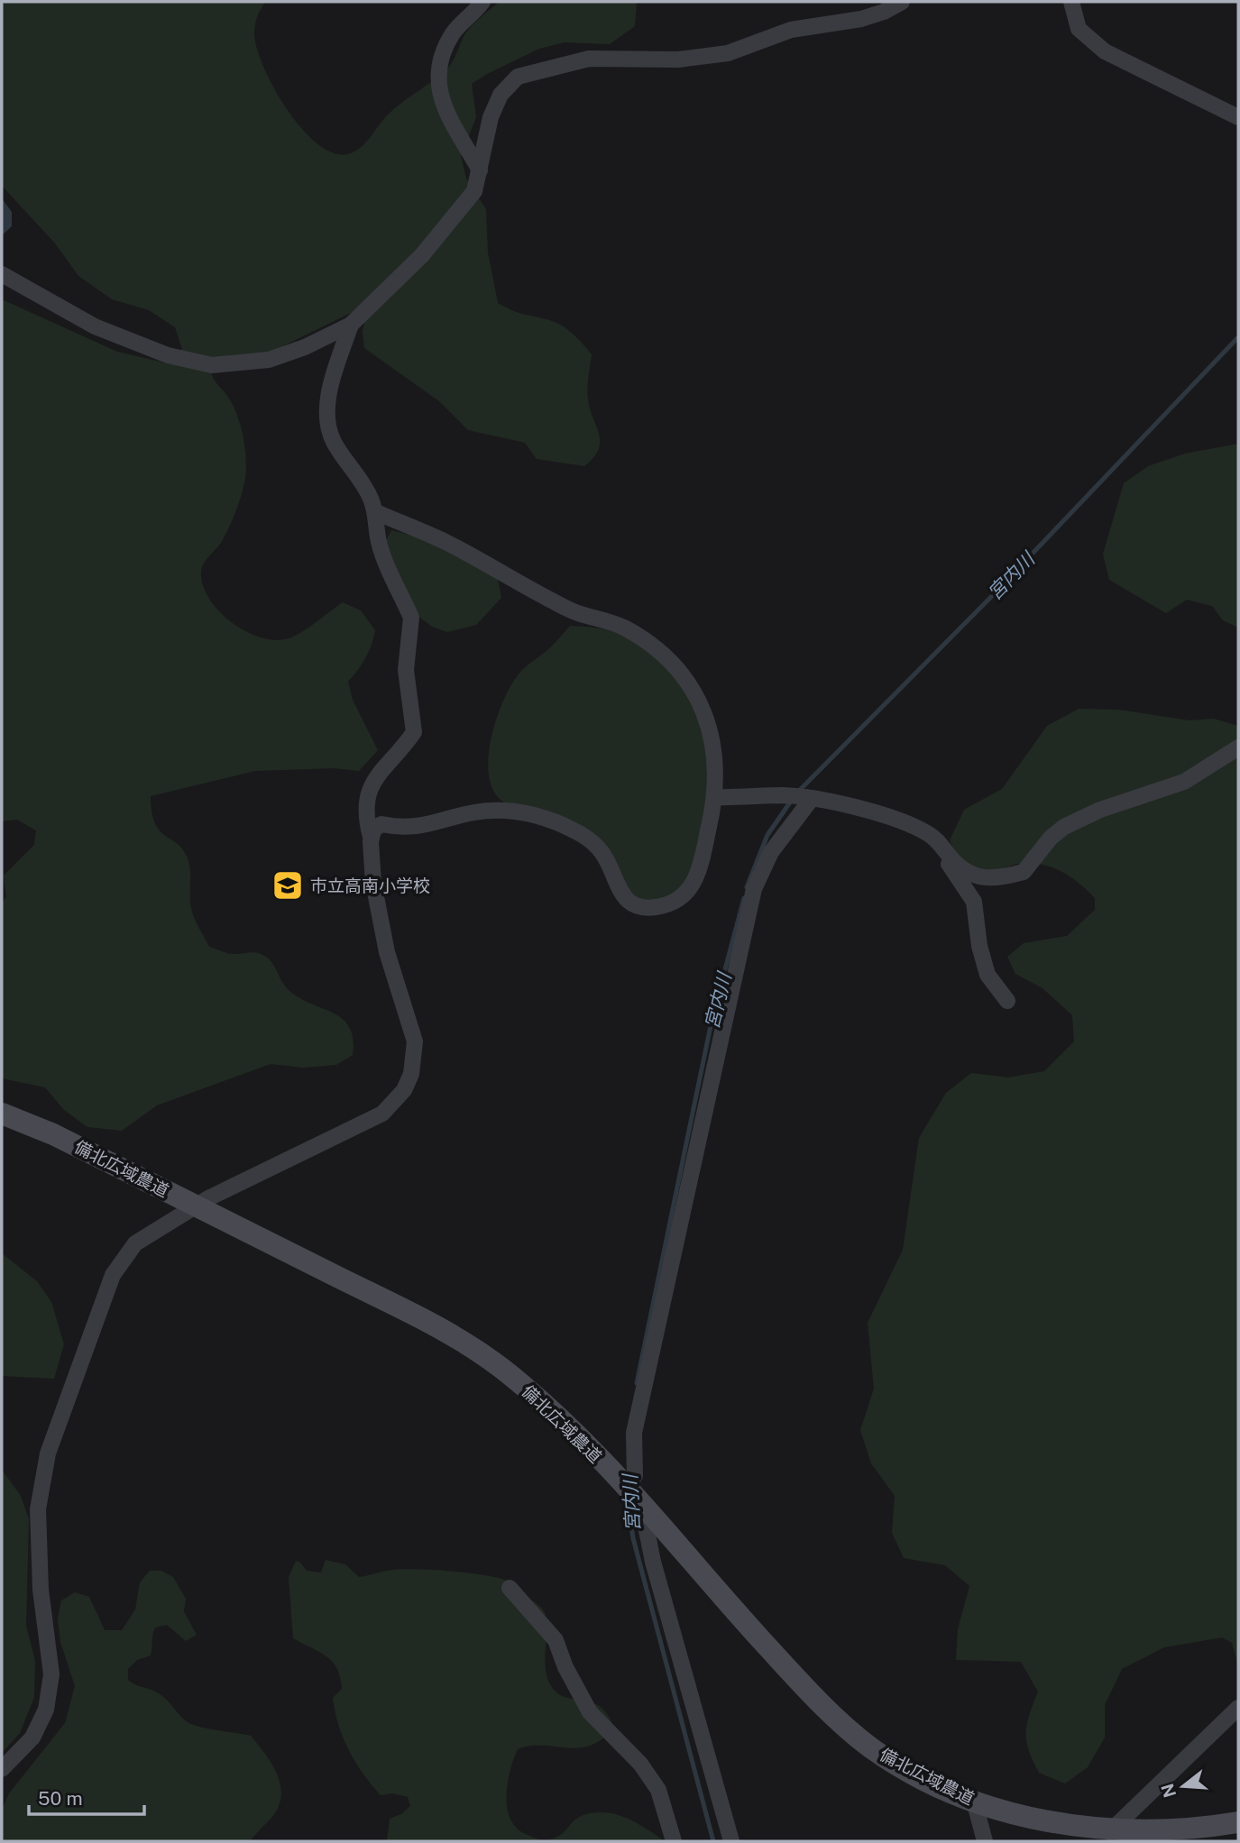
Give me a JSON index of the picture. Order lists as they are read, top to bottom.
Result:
{
  "streets": {
    "street": ["備北広域農道"]
  },
  "water": ["宮内川"],
  "places": {
    "school or university": ["市立高南小学校"]
  },
  "scale_bar": "50 m",
  "north": "left"
}
